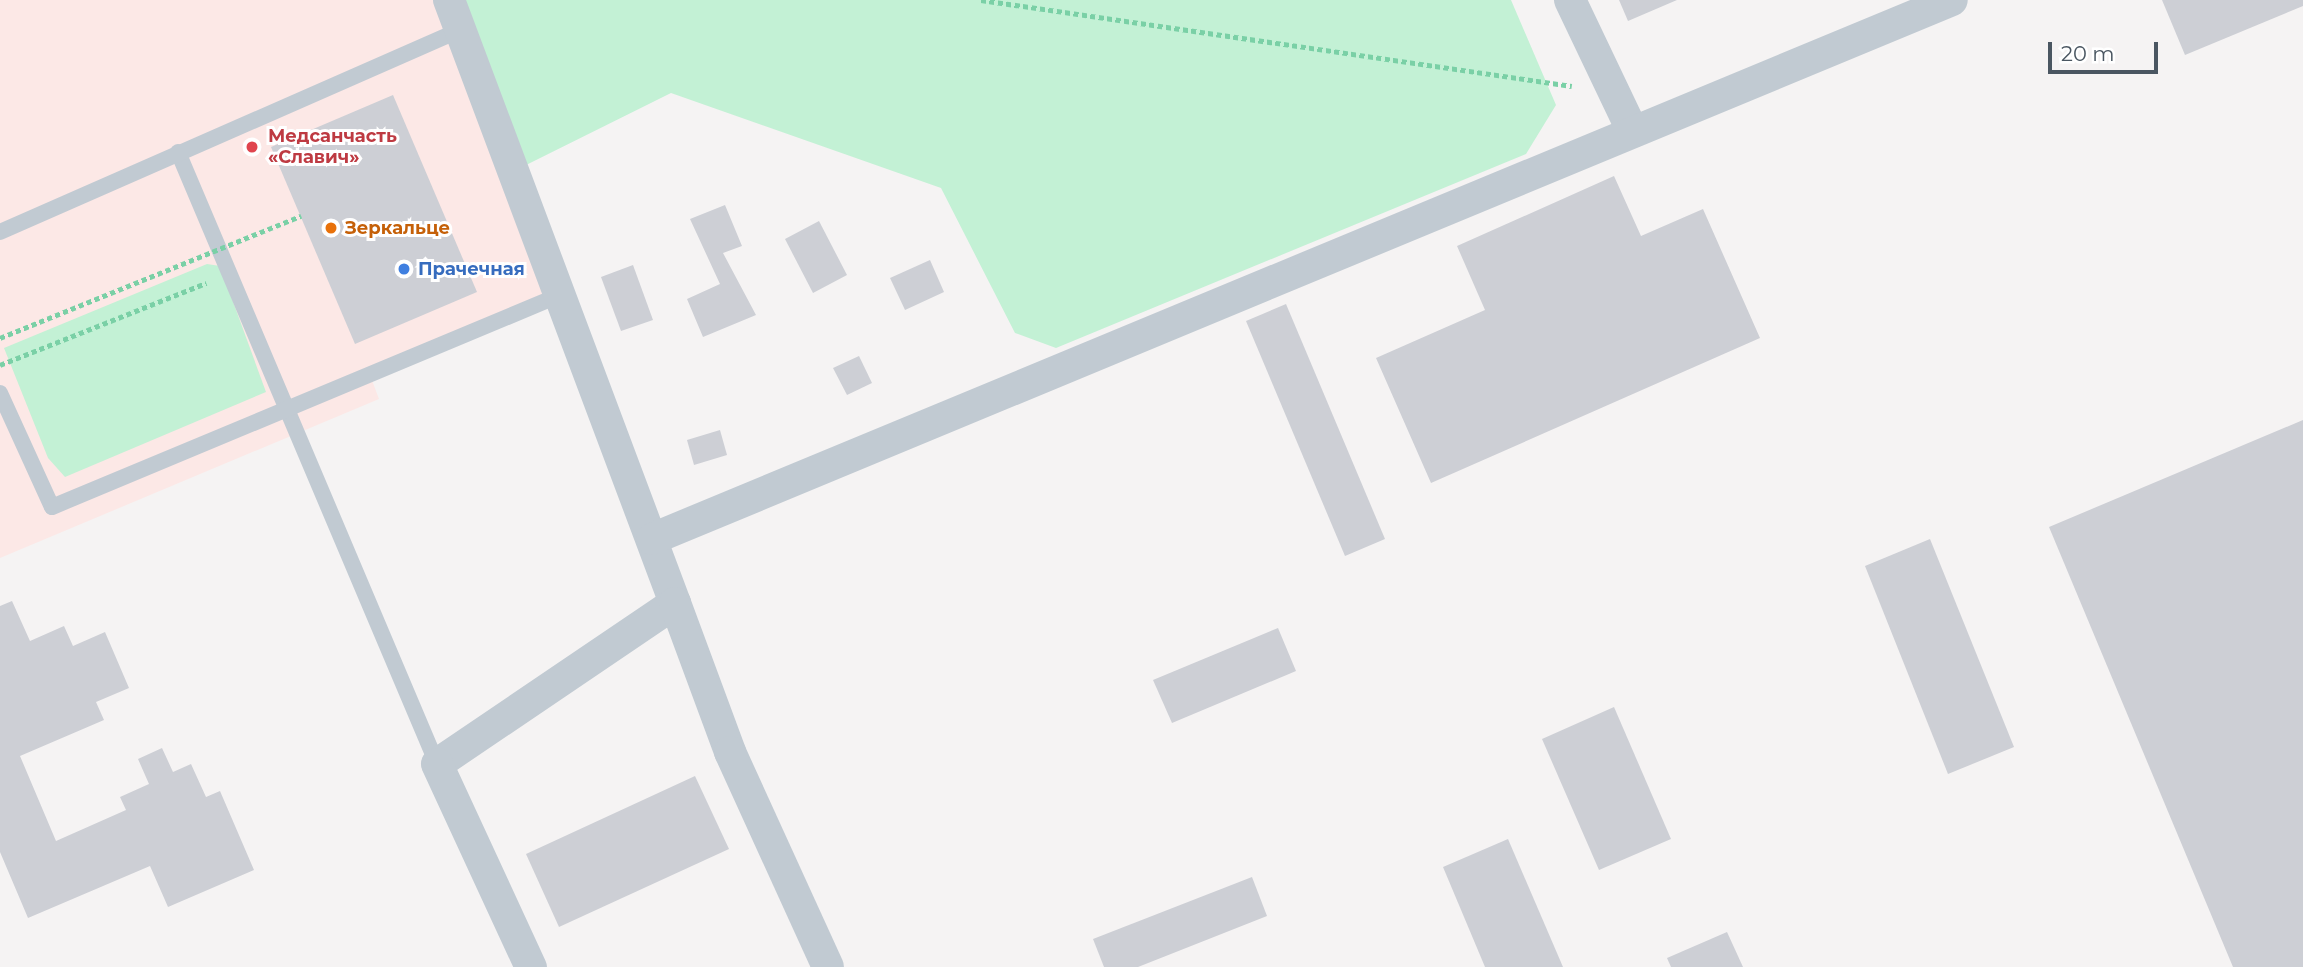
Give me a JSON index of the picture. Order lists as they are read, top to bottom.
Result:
{
  "places": ["Медсанчасть «Славич»", "Зеркальце", "Прачечная"],
  "scale_bar": "20 m"
}
